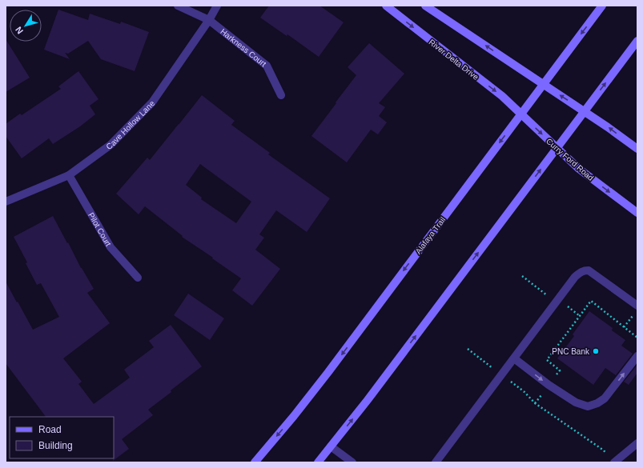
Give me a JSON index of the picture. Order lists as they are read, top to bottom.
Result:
{
  "streets": {
    "main road": ["River Delta Drive", "Curry Ford Road", "Alafaya Trail"],
    "street": ["Harkness Court", "Cave Hollow Lane", "Pilot Court"]
  },
  "crossings": [
    ["Harkness Court", "Cave Hollow Lane"],
    ["River Delta Drive", "Curry Ford Road"],
    ["River Delta Drive", "Alafaya Trail"],
    ["Cave Hollow Lane", "Pilot Court"],
    ["Curry Ford Road", "Alafaya Trail"]
  ],
  "places": ["PNC Bank"],
  "legend": ["Road", "Building"],
  "north": "bottom left"
}
